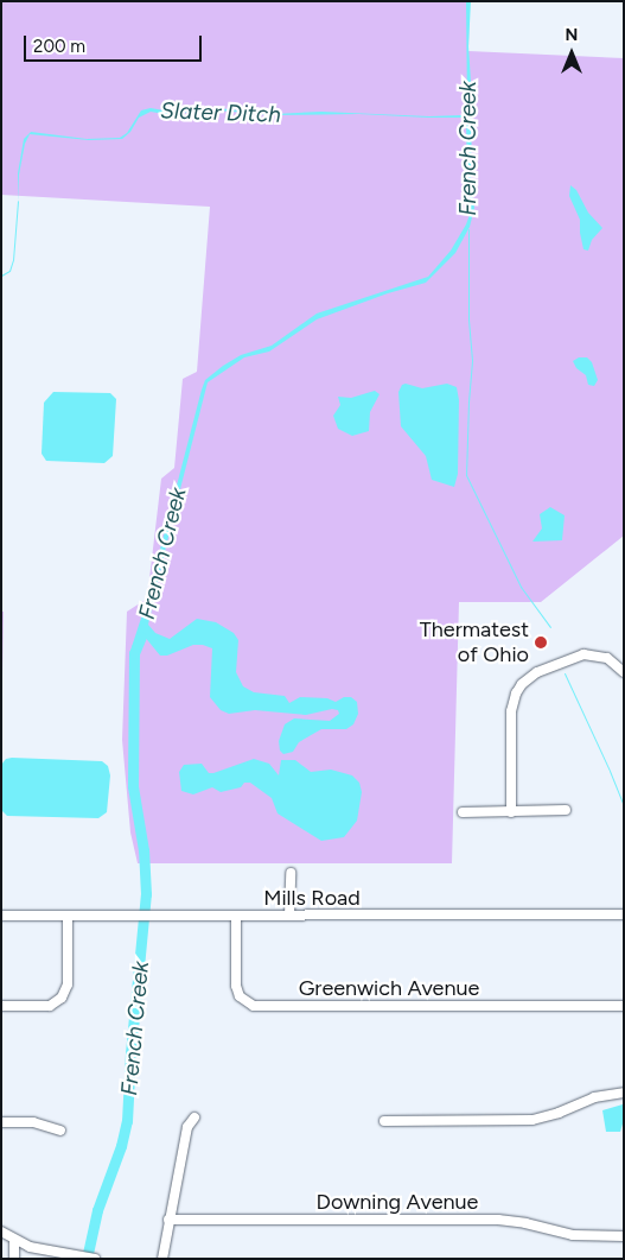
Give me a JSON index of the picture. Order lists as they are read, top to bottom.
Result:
{
  "streets": {
    "street": ["Mills Road", "Greenwich Avenue", "Downing Avenue"]
  },
  "crossings": [
    ["Mills Road", "Greenwich Avenue"]
  ],
  "water": ["Slater Ditch", "French Creek"],
  "places": ["Thermatest of Ohio"],
  "scale_bar": "200 m",
  "north": "top"
}
